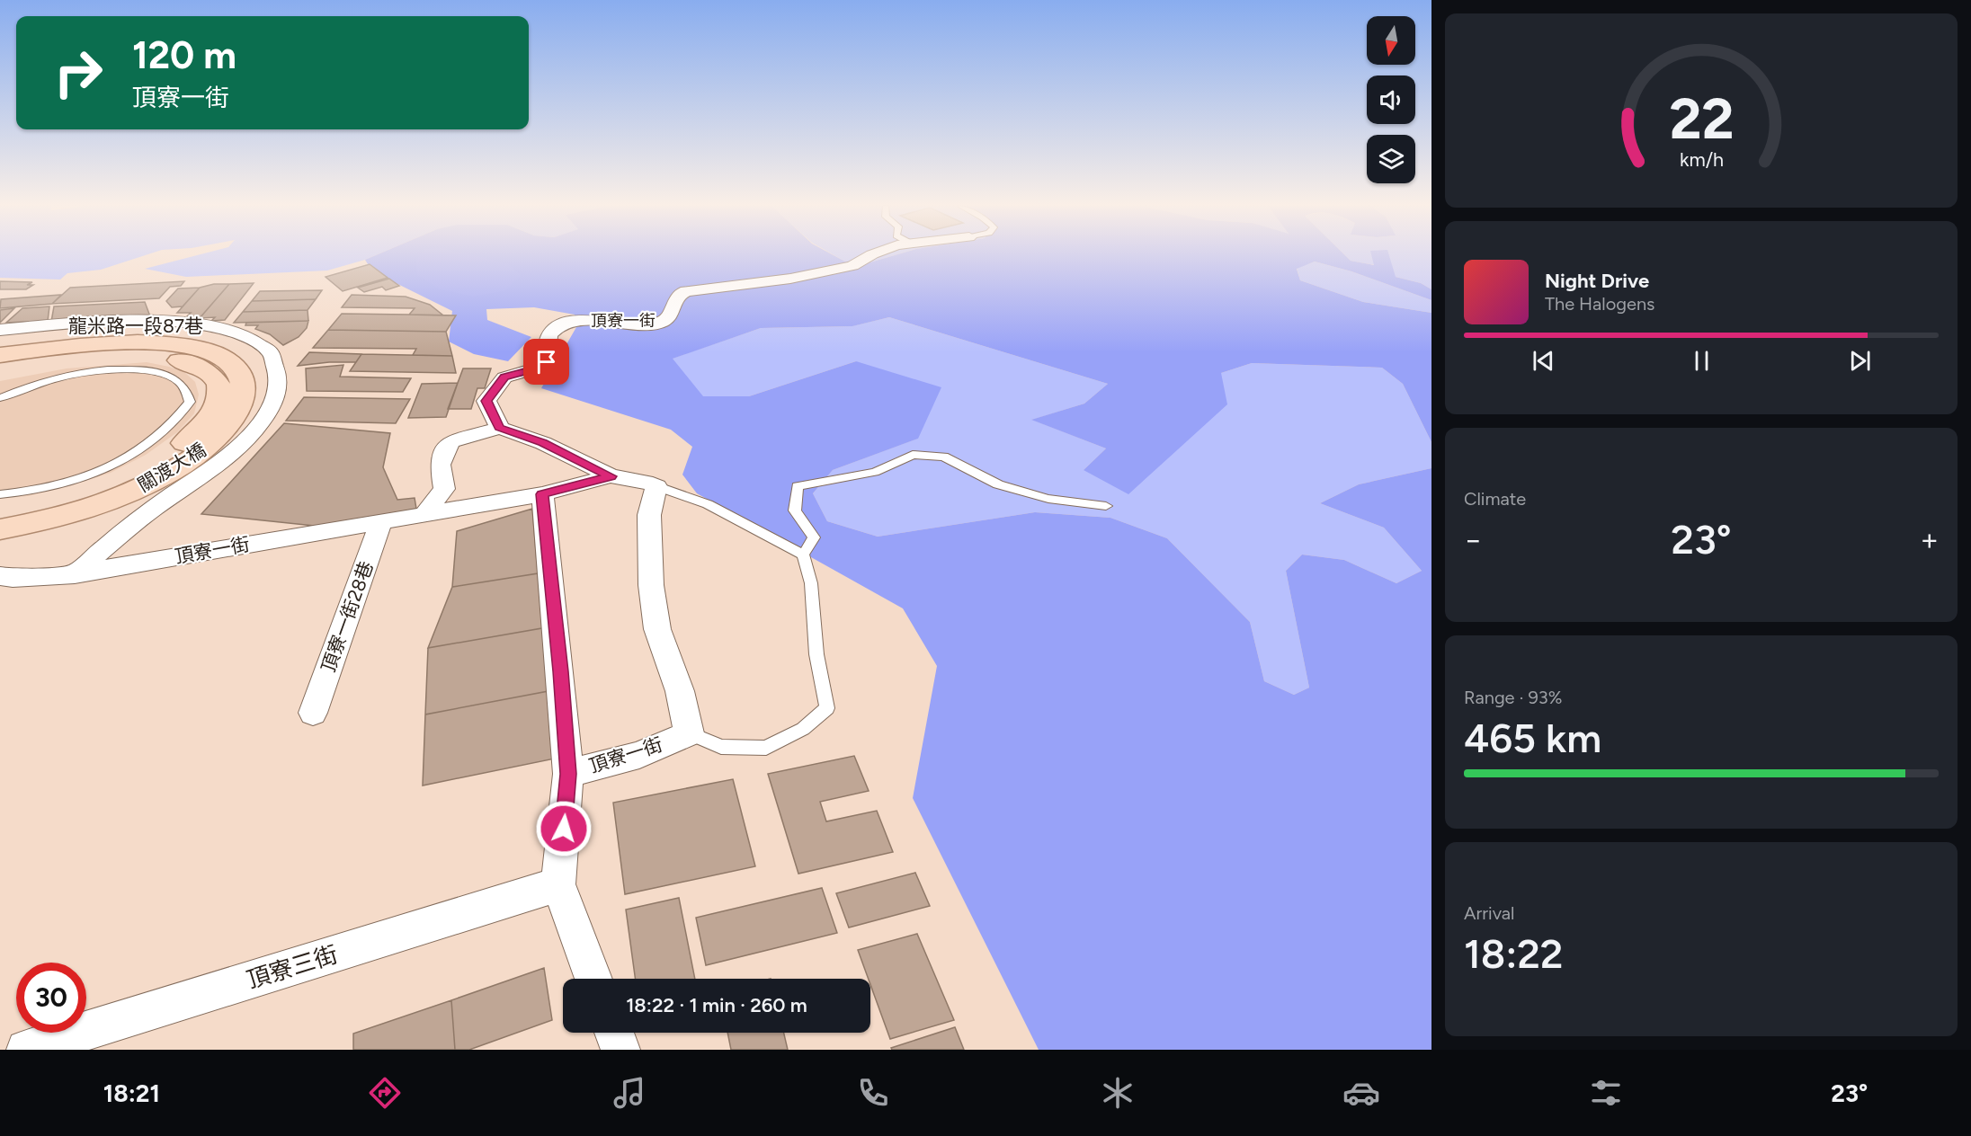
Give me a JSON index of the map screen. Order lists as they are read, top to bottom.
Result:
{
  "streets": {
    "main road": ["關渡大橋"],
    "street": [
      "頂寮一街",
      "龍米路一段87巷",
      "頂寮一街28巷",
      "頂寮三街"
    ]
  },
  "crossings": [
    ["頂寮一街", "龍米路一段87巷"],
    ["頂寮一街", "頂寮一街28巷"]
  ],
  "north": "bottom",
  "page": {
    "turn": ["120 m", "頂寮一街"],
    "song": ["Night Drive", "The Halogens"],
    "tile": [
      "Climate",
      ["Range · 93%", "465 km"],
      ["Arrival", "18:22"]
    ],
    "heat": ["−", "23°", "+"],
    "limit": "30",
    "trip": "18:22 · 1 min · 260 m",
    "tabs": ["18:21", "23°"],
    "gauge": ["22", "km/h"]
  }
}
